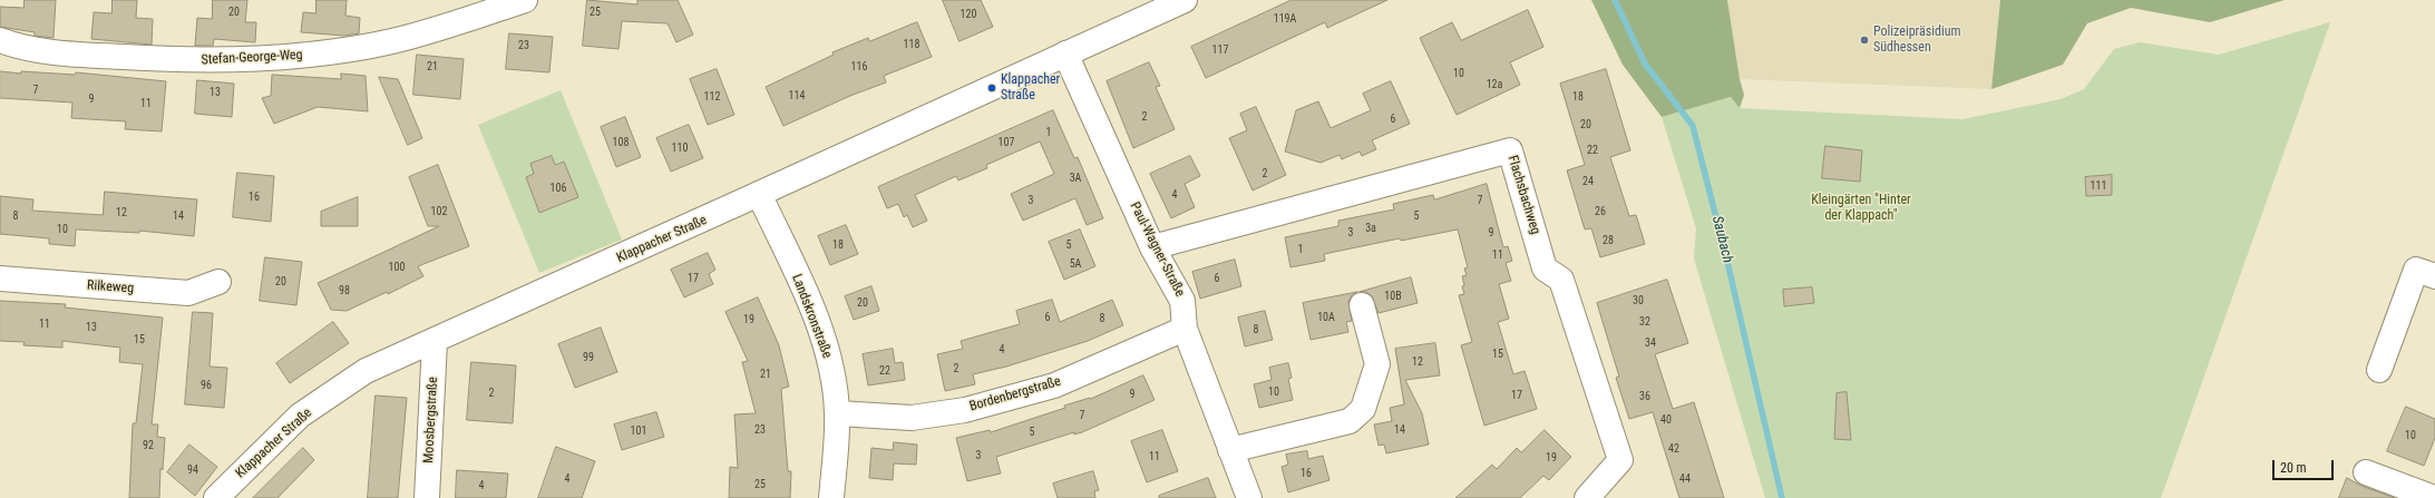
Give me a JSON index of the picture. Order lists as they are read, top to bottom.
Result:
{
  "streets": {
    "street": [
      "Stefan-George-Weg",
      "Flachsbachweg",
      "Klappacher Straße",
      "Paul-Wagner-Straße",
      "Rilkeweg",
      "Landskronstraße",
      "Bordenbergstraße",
      "Moosbergstraße"
    ]
  },
  "crossings": [
    ["Flachsbachweg", "Paul-Wagner-Straße"],
    ["Klappacher Straße", "Paul-Wagner-Straße"],
    ["Klappacher Straße", "Landskronstraße"],
    ["Klappacher Straße", "Moosbergstraße"],
    ["Paul-Wagner-Straße", "Bordenbergstraße"],
    ["Landskronstraße", "Bordenbergstraße"]
  ],
  "water": ["Saubach"],
  "parks": ["Kleingärten \"Hinter der Klappach\""],
  "places": ["Polizeipräsidium Südhessen", "Klappacher Straße"],
  "house_numbers": [
    "20",
    "25",
    "120",
    "119A",
    "118",
    "23",
    "117",
    "21",
    "116",
    "10",
    "12a",
    "7",
    "13",
    "114",
    "112",
    "18",
    "9",
    "11",
    "2",
    "6",
    "20",
    "1",
    "108",
    "107",
    "110",
    "22",
    "2",
    "3A",
    "24",
    "111",
    "106",
    "4",
    "16",
    "3",
    "7",
    "102",
    "26",
    "12",
    "8",
    "14",
    "5",
    "3a",
    "10",
    "3",
    "9",
    "28",
    "18",
    "5",
    "1",
    "11",
    "5A",
    "100",
    "17",
    "6",
    "20",
    "98",
    "10B",
    "30",
    "20",
    "6",
    "10A",
    "8",
    "19",
    "32",
    "11",
    "13",
    "8",
    "15",
    "34",
    "4",
    "15",
    "99",
    "12",
    "2",
    "22",
    "21",
    "96",
    "10",
    "2",
    "9",
    "17",
    "36",
    "7",
    "40",
    "23",
    "14",
    "101",
    "5",
    "10",
    "92",
    "42",
    "3",
    "11",
    "19",
    "94",
    "16",
    "4",
    "44",
    "25",
    "4"
  ],
  "scale_bar": "20 m"
}
